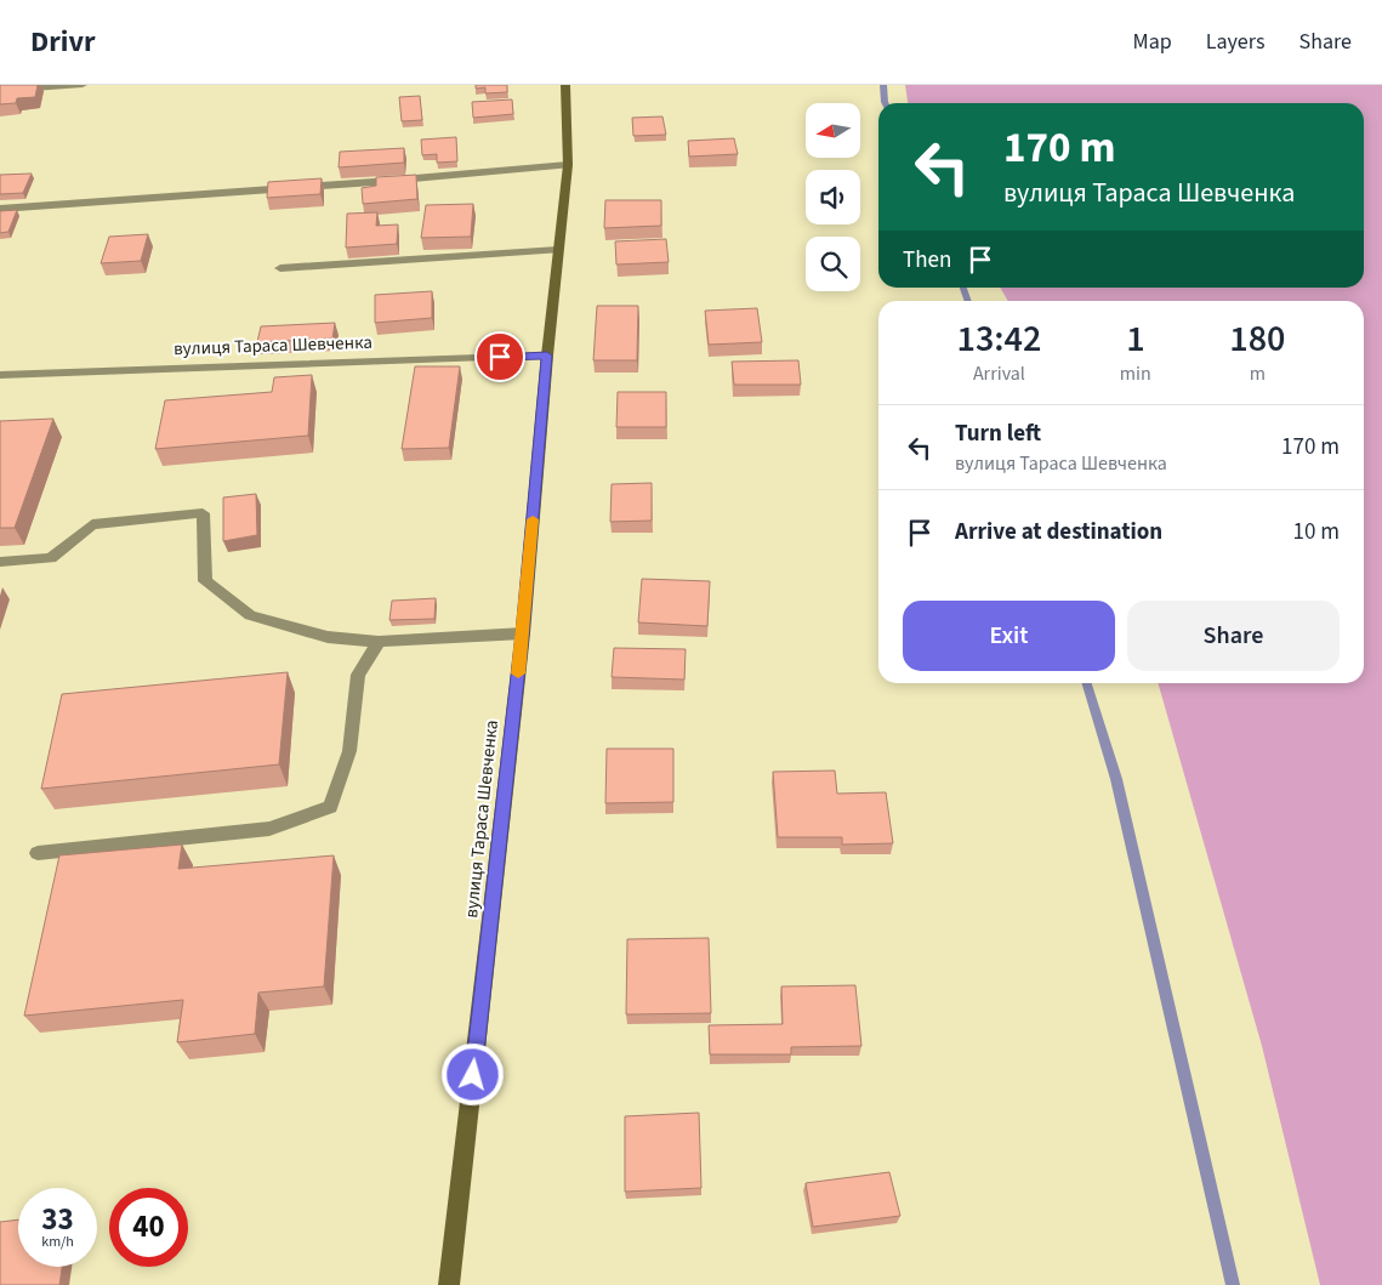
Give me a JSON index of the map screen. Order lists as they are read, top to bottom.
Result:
{
  "streets": {
    "street": ["вулиця Тараса Шевченка"]
  },
  "north": "left",
  "page": {
    "header": "Drivr",
    "nav": ["Map", "Layers", "Share"],
    "turn": ["170 m", "вулиця Тараса Шевченка"],
    "then": "Then",
    "eta": [
      "13:42",
      "Arrival",
      "1",
      "min",
      "180",
      "m"
    ],
    "list": [
      {
        "name": "Turn left",
        "note": "вулиця Тараса Шевченка",
        "value": "170 m"
      },
      {
        "name": "Arrive at destination",
        "value": "10 m"
      }
    ],
    "buttons": ["Exit", "Share"],
    "speed": "33 km/h",
    "limit": "40"
  }
}
